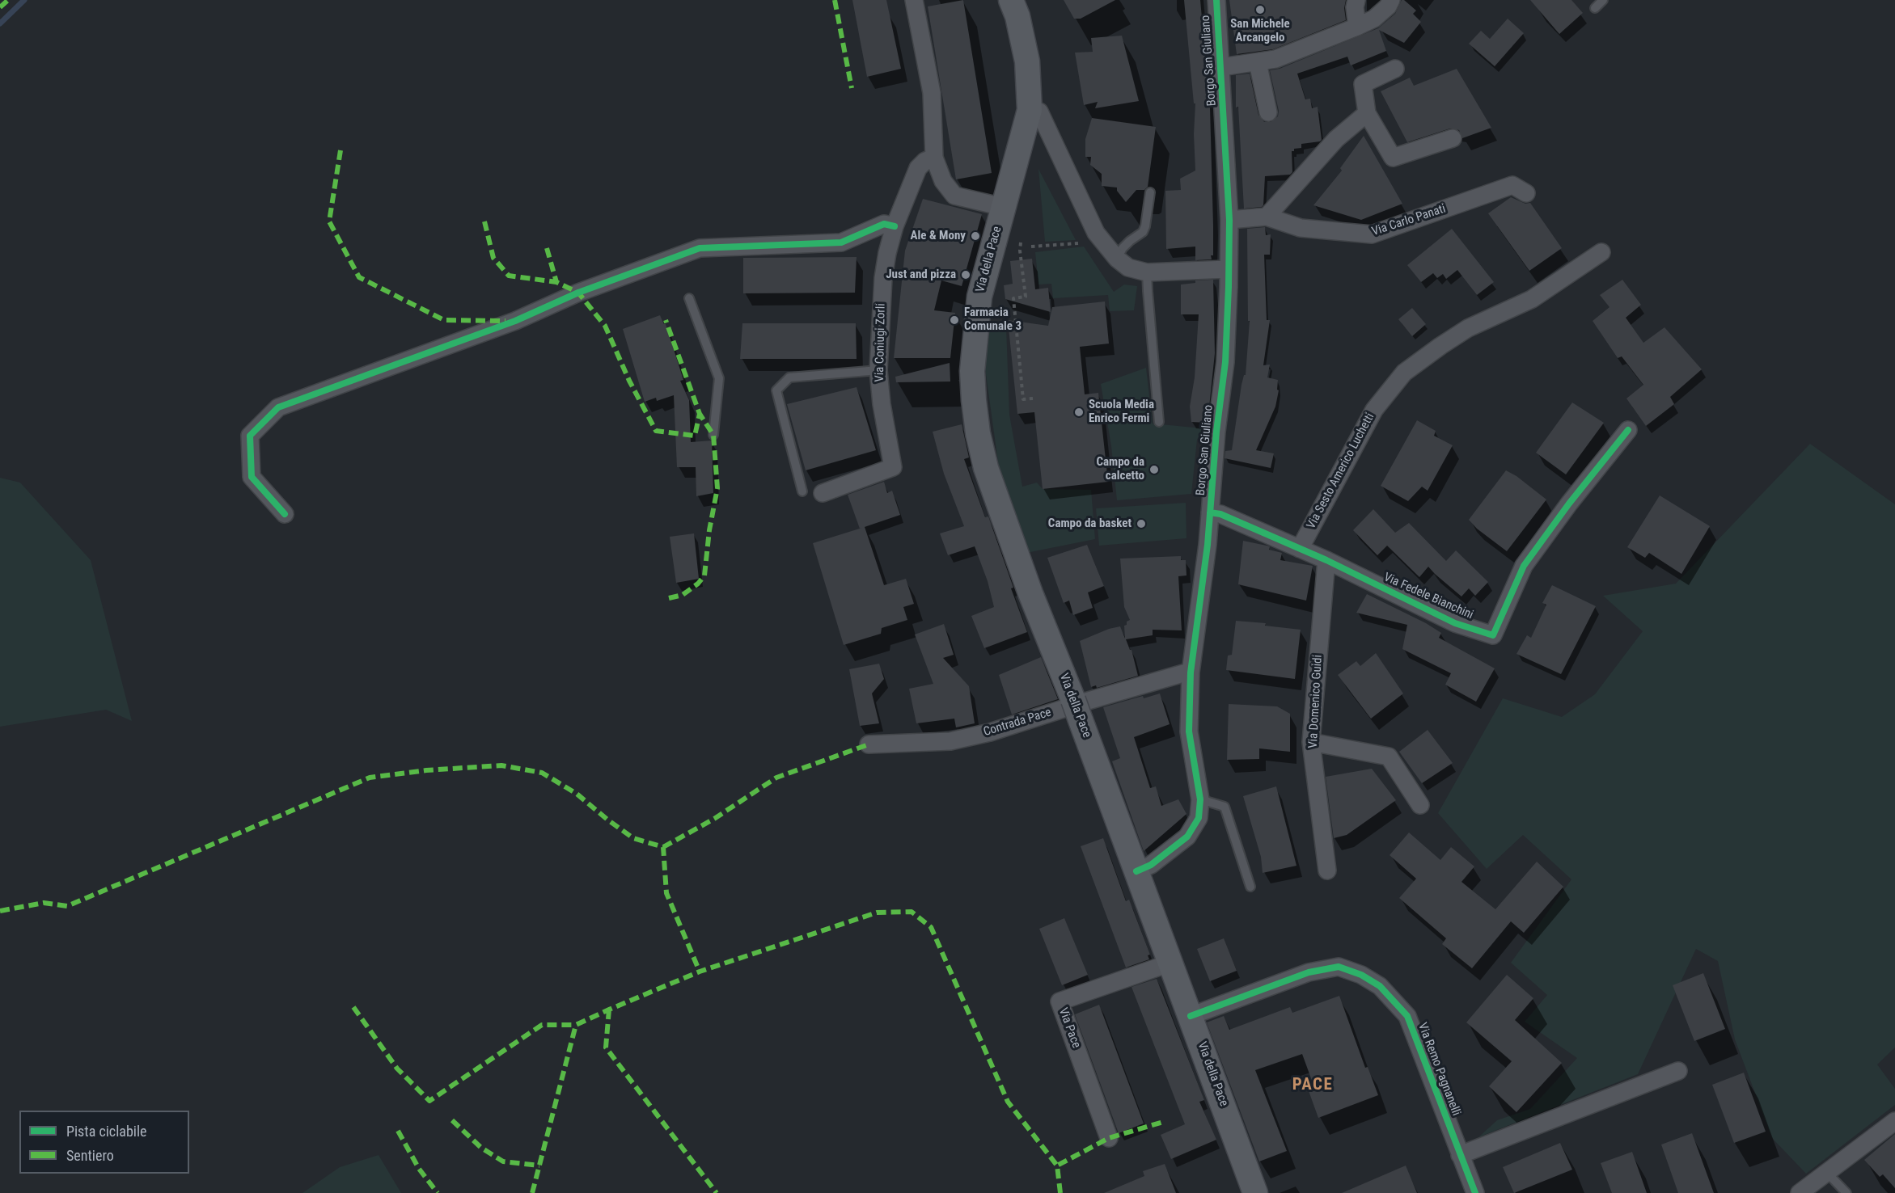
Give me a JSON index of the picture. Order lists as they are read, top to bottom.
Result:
{
  "streets": {
    "main road": ["Via della Pace"],
    "street": [
      "Borgo San Giuliano",
      "Via Carlo Panati",
      "Via Coniugi Zorli",
      "Via Sesto Americo Luchetti",
      "Via Fedele Bianchini",
      "Via Domenico Guidi",
      "Contrada Pace",
      "Via Pace",
      "Via Remo Pagnanelli"
    ]
  },
  "crossings": [
    ["Borgo San Giuliano", "Via Carlo Panati"],
    ["Borgo San Giuliano", "Via della Pace"],
    ["Borgo San Giuliano", "Via Fedele Bianchini"],
    ["Borgo San Giuliano", "Contrada Pace"],
    ["Via della Pace", "Via Pace"],
    ["Via della Pace", "Via Remo Pagnanelli"],
    ["Via Sesto Americo Luchetti", "Via Fedele Bianchini"],
    ["Via Fedele Bianchini", "Via Domenico Guidi"]
  ],
  "districts": ["PACE"],
  "places": [
    "San Michele Arcangelo",
    "Ale & Mony",
    "Just and pizza",
    "Farmacia Comunale 3",
    "Scuola Media Enrico Fermi",
    "Campo da calcetto",
    "Campo da basket"
  ],
  "legend": ["Pista ciclabile", "Sentiero"]
}
